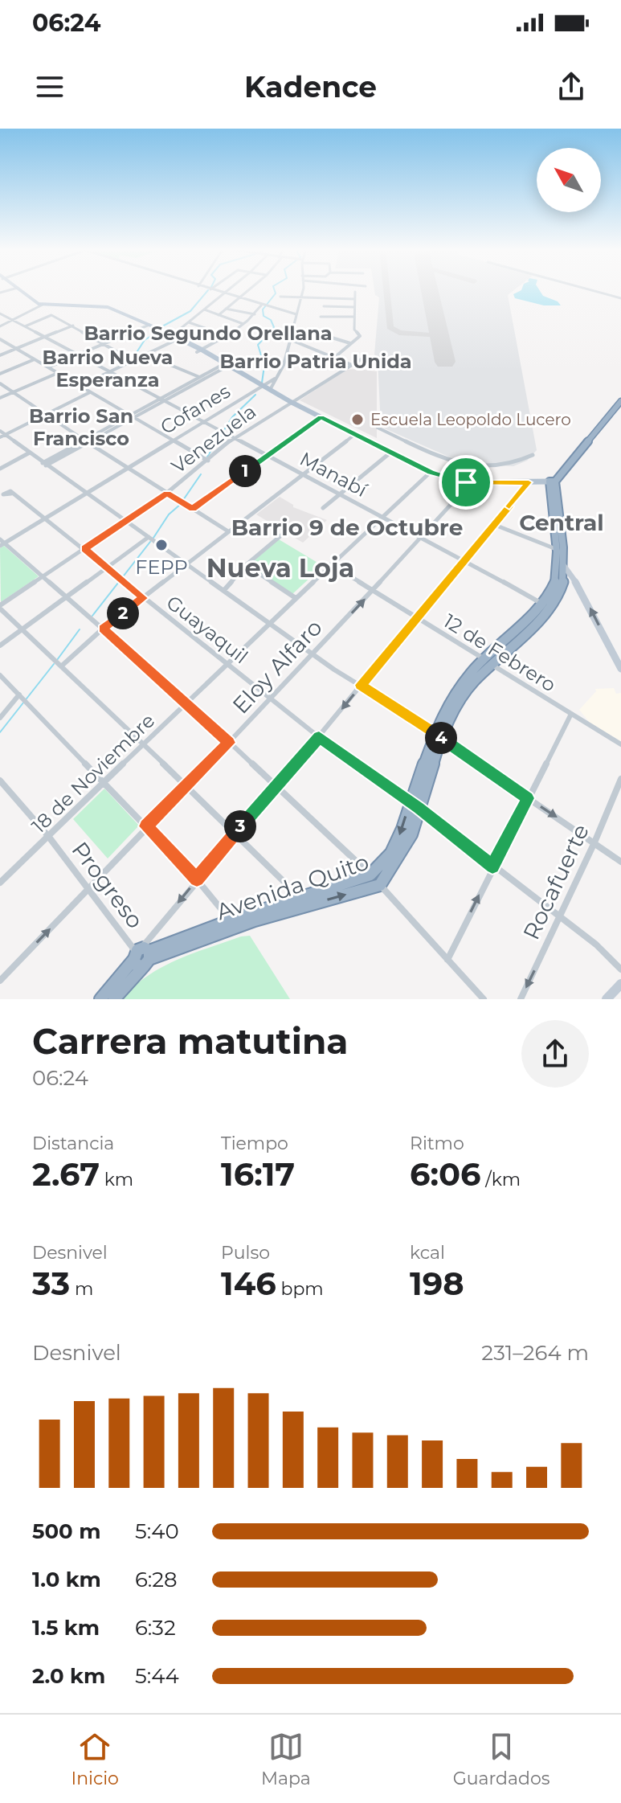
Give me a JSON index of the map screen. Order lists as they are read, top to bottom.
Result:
{
  "streets": {
    "highway": ["Avenida Quito"],
    "street": [
      "Cofanes",
      "Venezuela",
      "Manabí",
      "Guayaquil",
      "12 de Febrero",
      "Eloy Alfaro",
      "18 de Noviembre",
      "Rocafuerte",
      "Progreso"
    ]
  },
  "crossings": [
    ["Cofanes", "Manabí"],
    ["Cofanes", "Guayaquil"],
    ["Venezuela", "Manabí"],
    ["Venezuela", "Guayaquil"],
    ["Manabí", "Eloy Alfaro"],
    ["Manabí", "18 de Noviembre"],
    ["Manabí", "Avenida Quito"],
    ["Guayaquil", "Eloy Alfaro"],
    ["Guayaquil", "18 de Noviembre"],
    ["Guayaquil", "Rocafuerte"],
    ["Guayaquil", "Avenida Quito"],
    ["12 de Febrero", "Eloy Alfaro"],
    ["12 de Febrero", "18 de Noviembre"],
    ["12 de Febrero", "Avenida Quito"],
    ["Eloy Alfaro", "Progreso"],
    ["18 de Noviembre", "Progreso"],
    ["Progreso", "Avenida Quito"]
  ],
  "one_way": ["Rocafuerte"],
  "districts": [
    "Barrio Segundo Orellana",
    "Barrio Nueva Esperanza",
    "Barrio Patria Unida",
    "Barrio San Francisco",
    "Central",
    "Barrio 9 de Octubre",
    "Nueva Loja"
  ],
  "places": ["Escuela Leopoldo Lucero", "FEPP"],
  "north": "top left",
  "page": {
    "status": "06:24",
    "header": "Kadence",
    "pins": [
      "1",
      "2",
      "4",
      "3"
    ],
    "heading": ["Carrera matutina", "06:24"],
    "stats": [
      ["Distancia", "2.67 km"],
      ["Tiempo", "16:17"],
      ["Ritmo", "6:06 /km"],
      ["Desnivel", "33 m"],
      ["Pulso", "146 bpm"],
      ["kcal", "198"]
    ],
    "chart": ["Desnivel", "231–264 m"],
    "list": [
      {
        "name": "500 m",
        "note": "5:40"
      },
      {
        "name": "1.0 km",
        "note": "6:28"
      },
      {
        "name": "1.5 km",
        "note": "6:32"
      },
      {
        "name": "2.0 km",
        "note": "5:44"
      }
    ],
    "tabs": ["Inicio", "Mapa", "Guardados"]
  }
}
